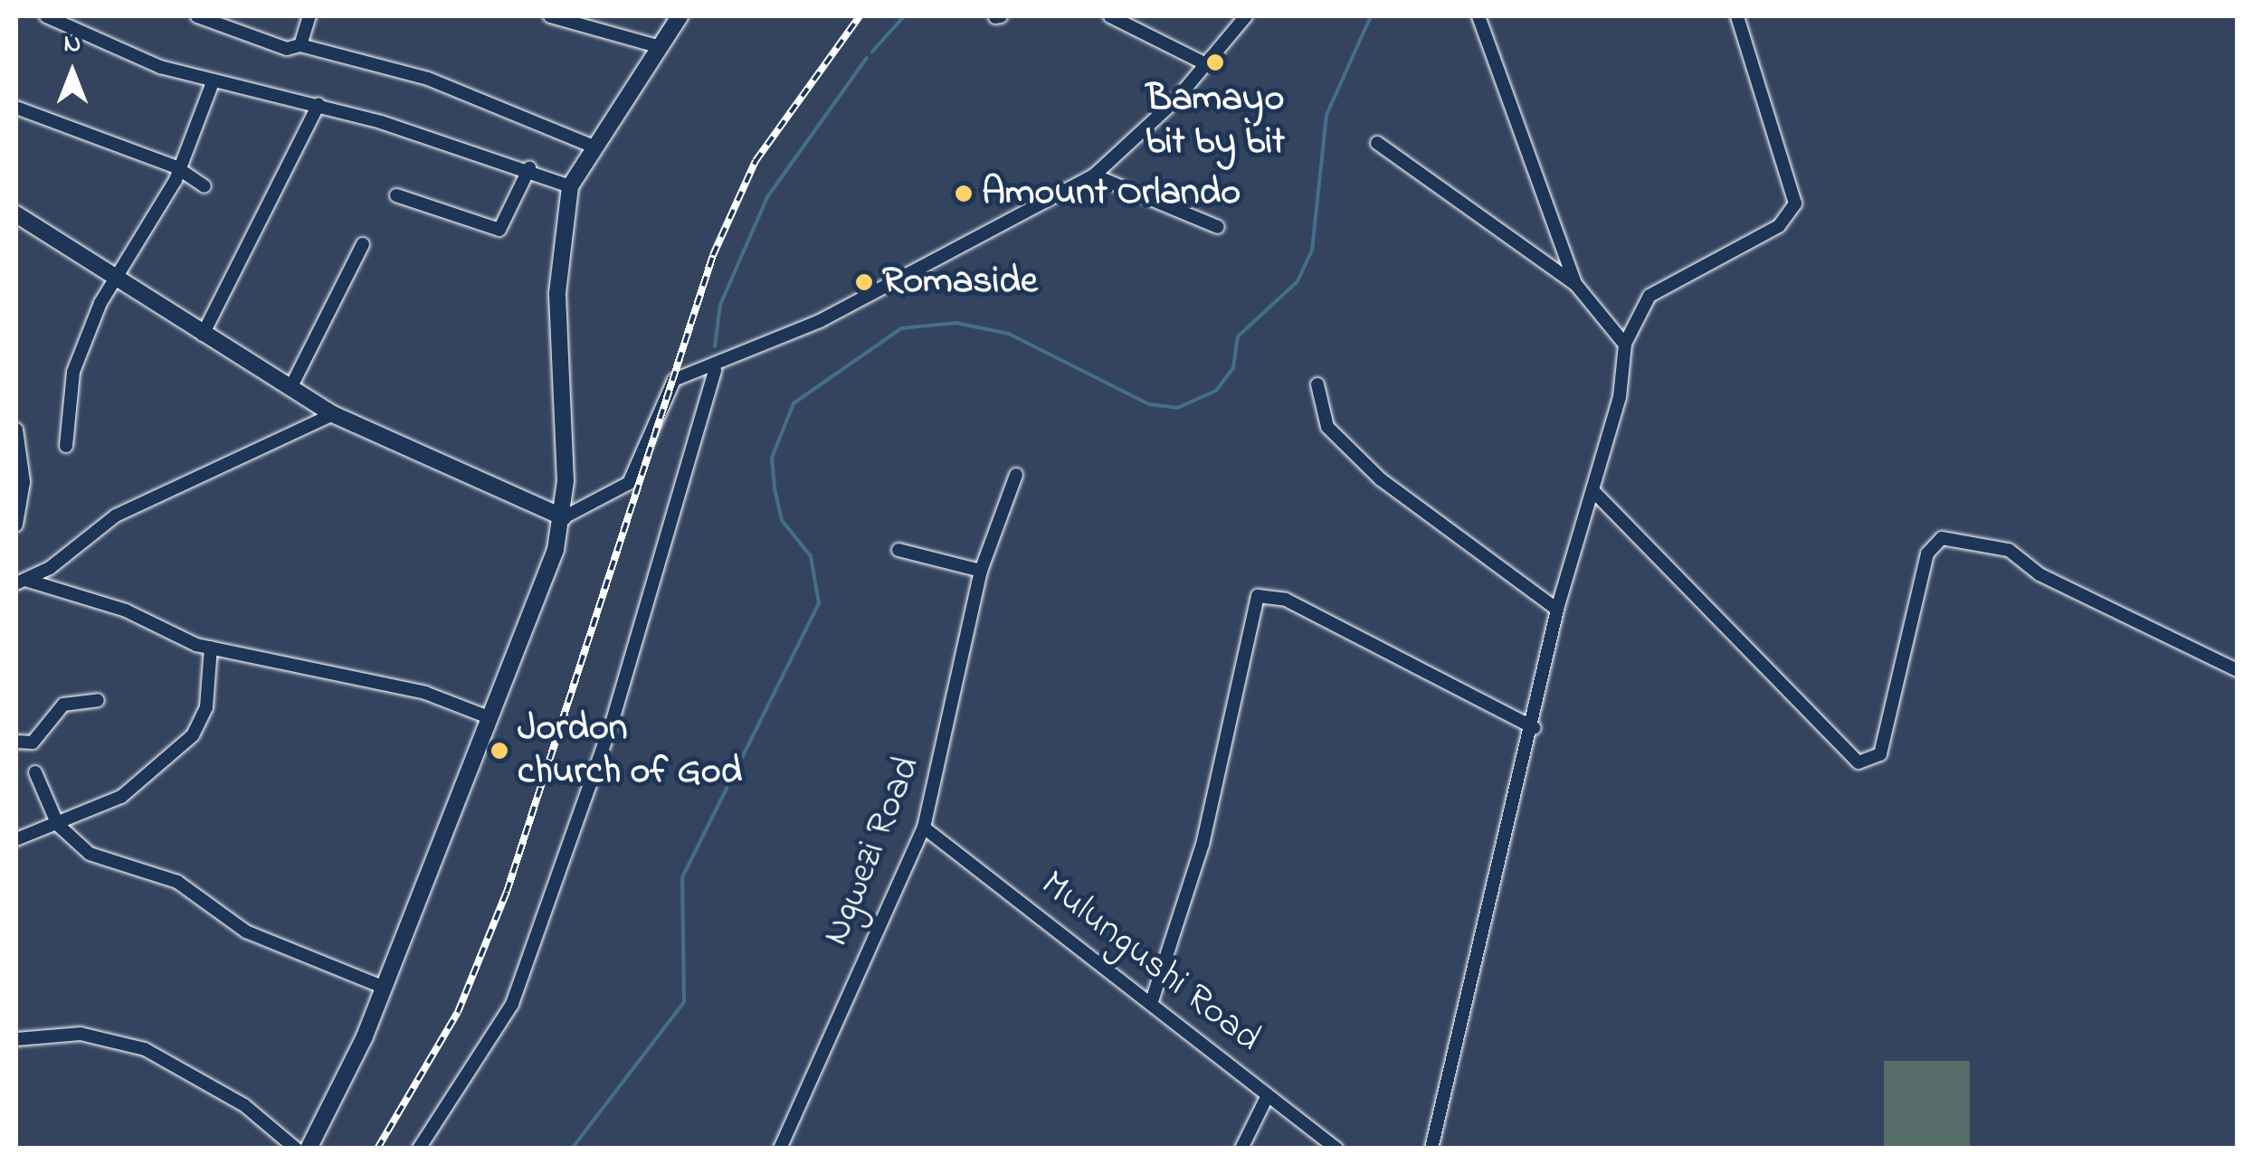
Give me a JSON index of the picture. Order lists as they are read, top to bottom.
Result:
{
  "streets": {
    "street": ["Ngwezi Road", "Mulungushi Road"]
  },
  "crossings": [
    ["Ngwezi Road", "Mulungushi Road"]
  ],
  "places": [
    "Bamayo bit by bit",
    "Amount Orlando",
    "Romaside",
    "Jordon church of God"
  ],
  "north": "top"
}
